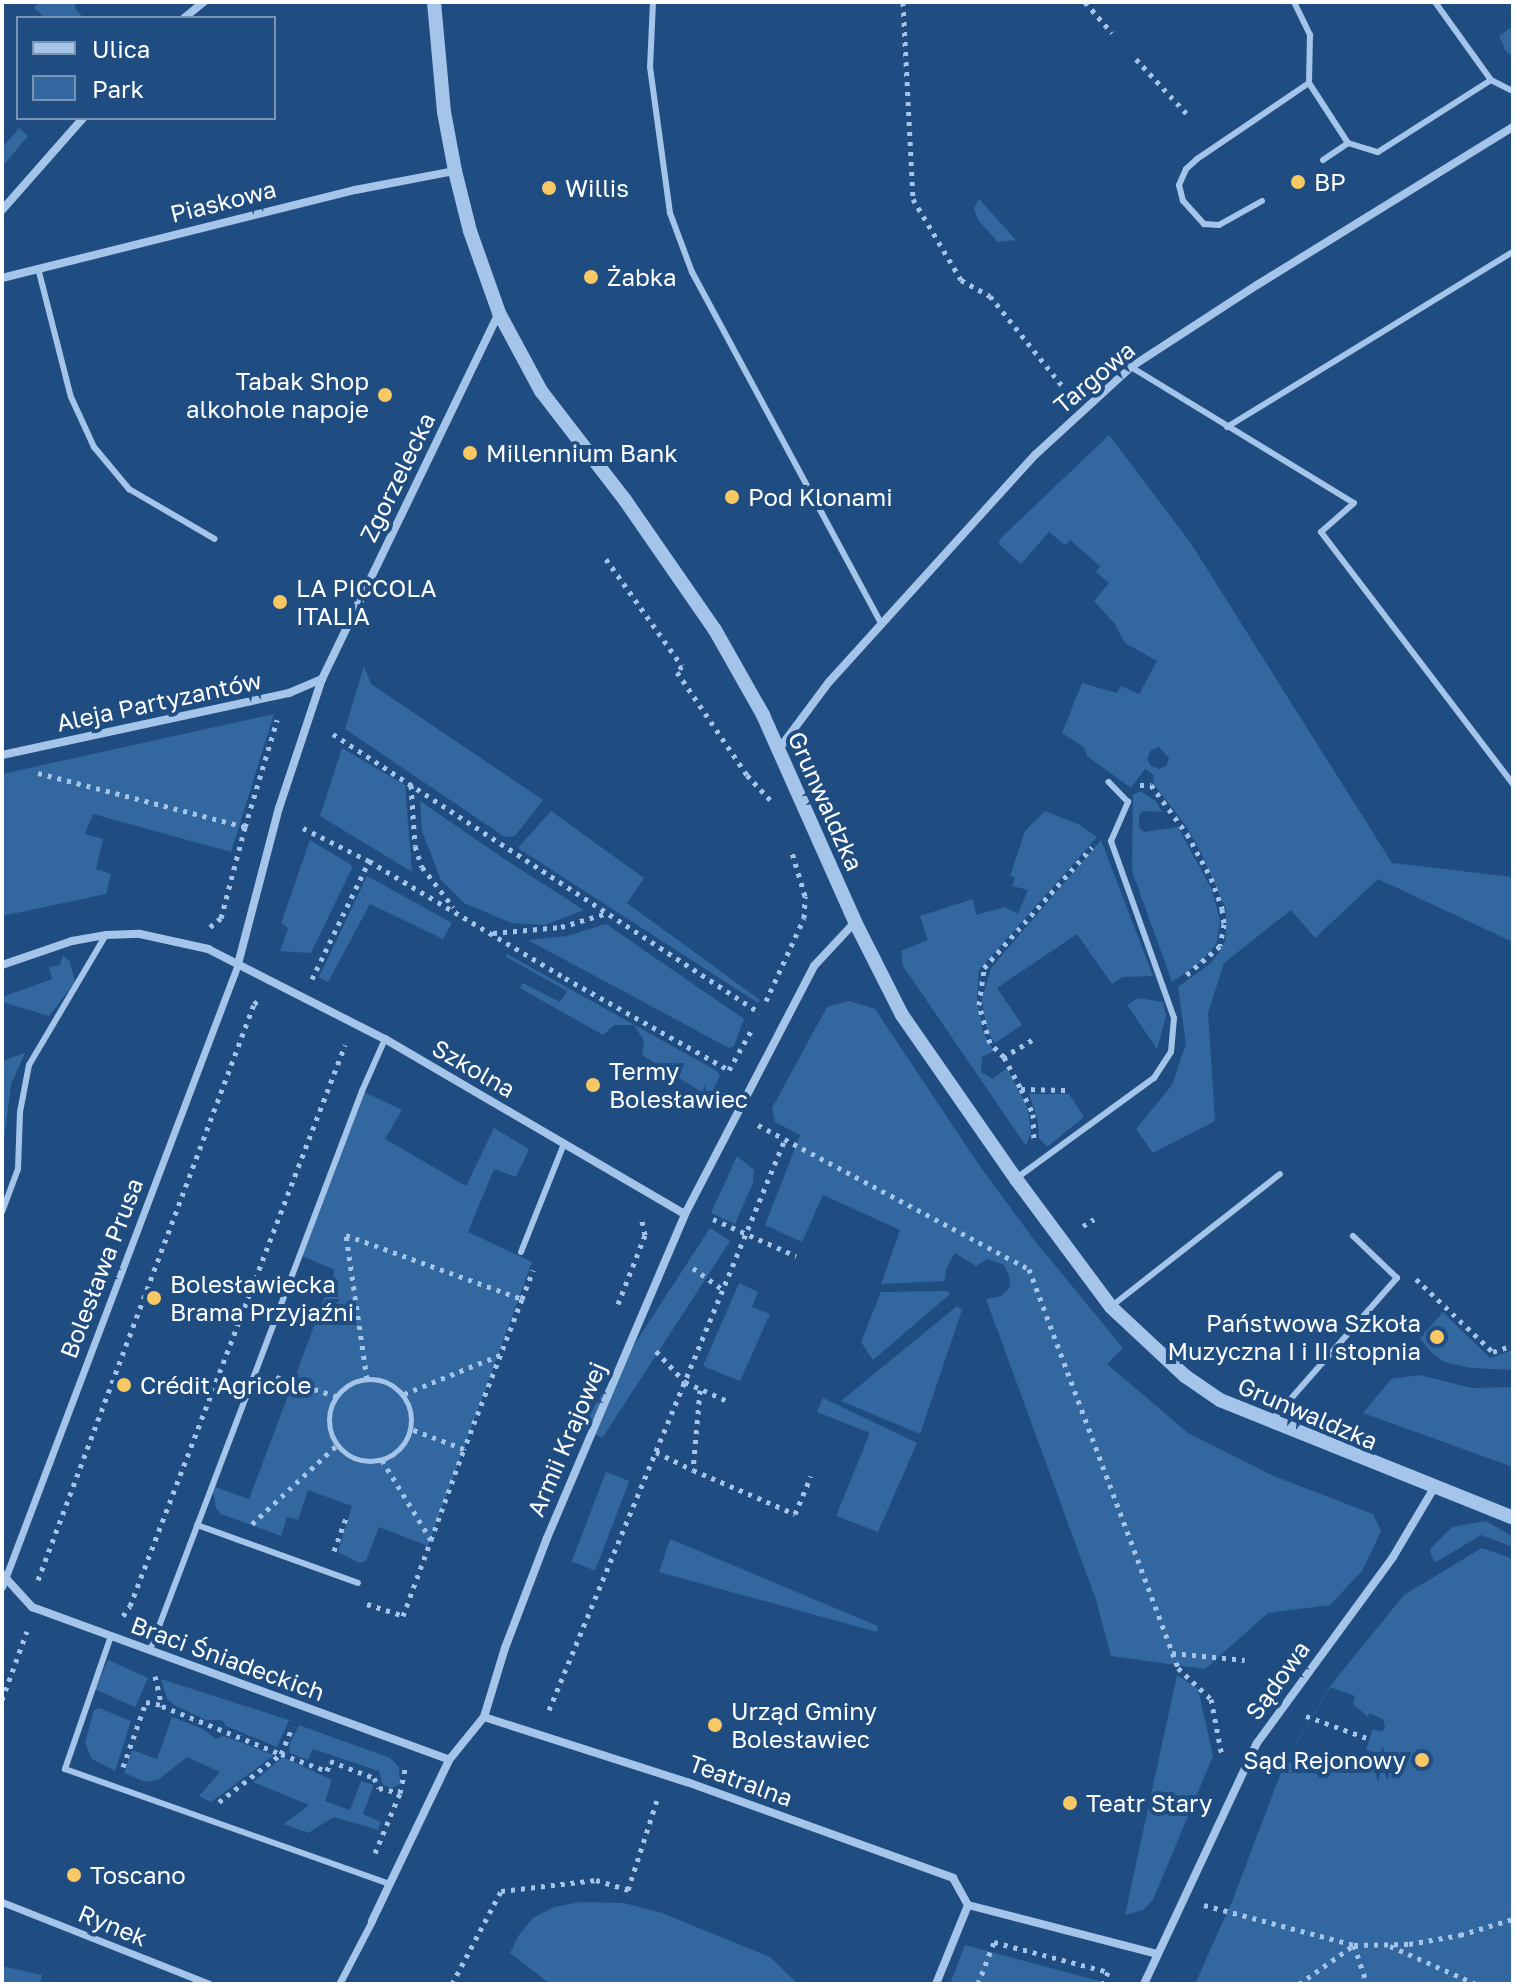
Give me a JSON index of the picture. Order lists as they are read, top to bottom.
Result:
{
  "streets": {
    "street": [
      "Piaskowa",
      "Targowa",
      "Zgorzelecka",
      "Aleja Partyzantów",
      "Grunwaldzka",
      "Szkolna",
      "Bolesława Prusa",
      "Armii Krajowej",
      "Braci Śniadeckich",
      "Sądowa",
      "Teatralna",
      "Rynek"
    ]
  },
  "crossings": [
    ["Targowa", "Grunwaldzka"],
    ["Zgorzelecka", "Aleja Partyzantów"],
    ["Zgorzelecka", "Grunwaldzka"],
    ["Zgorzelecka", "Szkolna"],
    ["Zgorzelecka", "Bolesława Prusa"],
    ["Grunwaldzka", "Armii Krajowej"],
    ["Grunwaldzka", "Sądowa"],
    ["Szkolna", "Bolesława Prusa"],
    ["Szkolna", "Armii Krajowej"],
    ["Bolesława Prusa", "Braci Śniadeckich"],
    ["Armii Krajowej", "Braci Śniadeckich"],
    ["Armii Krajowej", "Teatralna"]
  ],
  "places": [
    "BP",
    "Willis",
    "Żabka",
    "Tabak Shop alkohole napoje",
    "Millennium Bank",
    "Pod Klonami",
    "LA PICCOLA ITALIA",
    "Termy Bolesławiec",
    "Bolesławiecka Brama Przyjaźni",
    "Państwowa Szkoła Muzyczna I i II stopnia",
    "Crédit Agricole",
    "Urząd Gminy Bolesławiec",
    "Sąd Rejonowy",
    "Teatr Stary",
    "Toscano"
  ],
  "legend": ["Ulica", "Park"]
}
